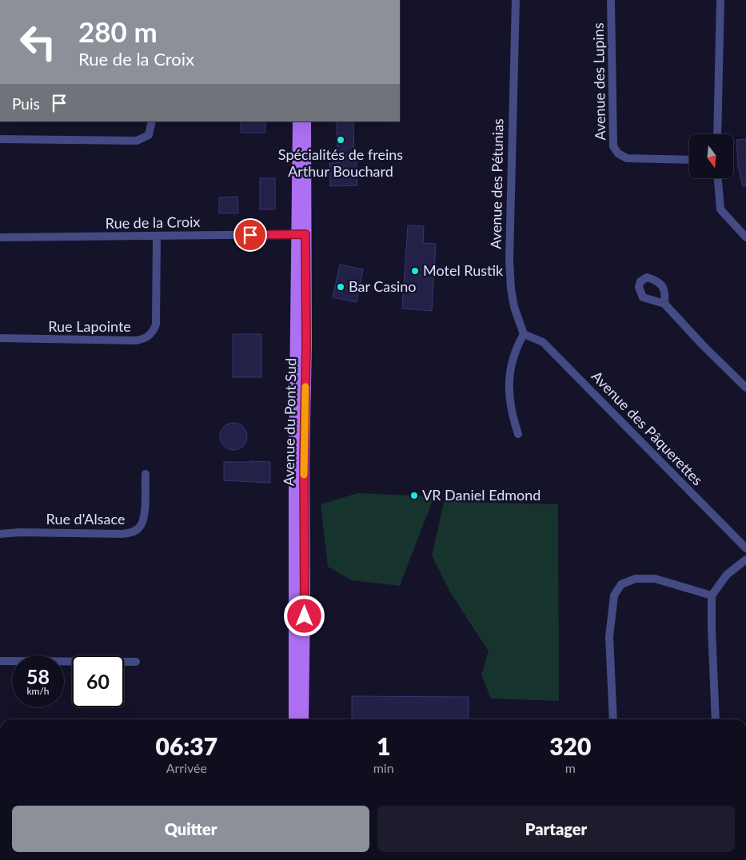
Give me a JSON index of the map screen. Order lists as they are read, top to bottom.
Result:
{
  "streets": {
    "main road": ["Avenue du Pont Sud"],
    "street": [
      "Avenue des Lupins",
      "Avenue des Pétunias",
      "Rue de la Croix",
      "Rue Lapointe",
      "Avenue des Pâquerettes",
      "Rue d'Alsace"
    ]
  },
  "crossings": [
    ["Avenue des Pétunias", "Avenue des Pâquerettes"],
    ["Rue de la Croix", "Rue Lapointe"],
    ["Rue de la Croix", "Avenue du Pont Sud"]
  ],
  "places": [
    "Spécialités de freins Arthur Bouchard",
    "Motel Rustik",
    "Bar Casino",
    "VR Daniel Edmond"
  ],
  "north": "bottom",
  "page": {
    "turn": ["280 m", "Rue de la Croix"],
    "then": "Puis",
    "speed": "58 km/h",
    "limit": "60",
    "eta": [
      "06:37",
      "Arrivée",
      "1",
      "min",
      "320",
      "m"
    ],
    "buttons": ["Quitter", "Partager"]
  }
}
